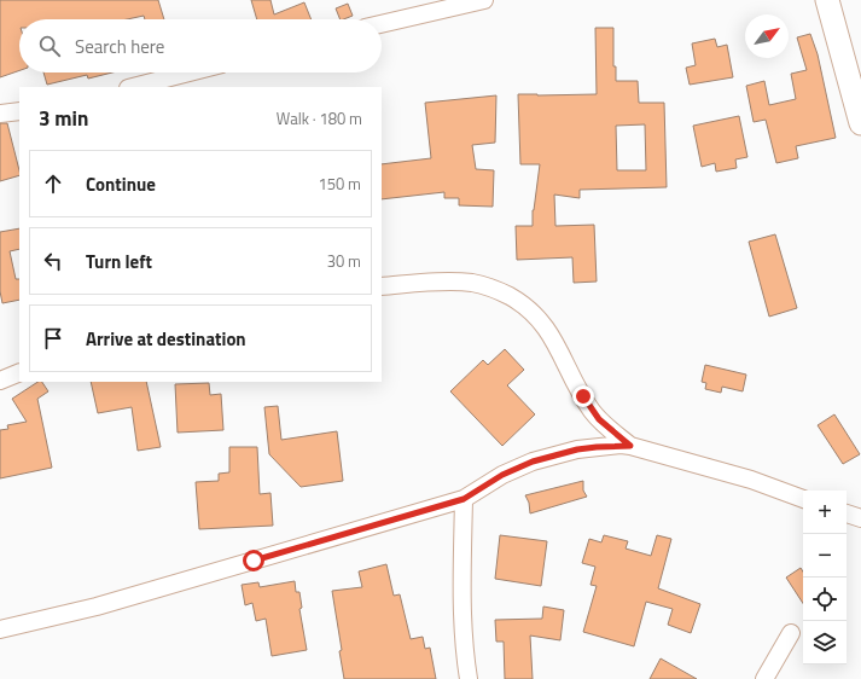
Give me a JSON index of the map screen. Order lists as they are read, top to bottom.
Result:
{
  "north": "top right",
  "page": {
    "search": "Search here",
    "heading": ["3 min", "Walk · 180 m"],
    "list": [
      ["Continue", "150 m"],
      ["Turn left", "30 m"],
      "Arrive at destination"
    ],
    "map_buttons": ["+", "−"]
  }
}
